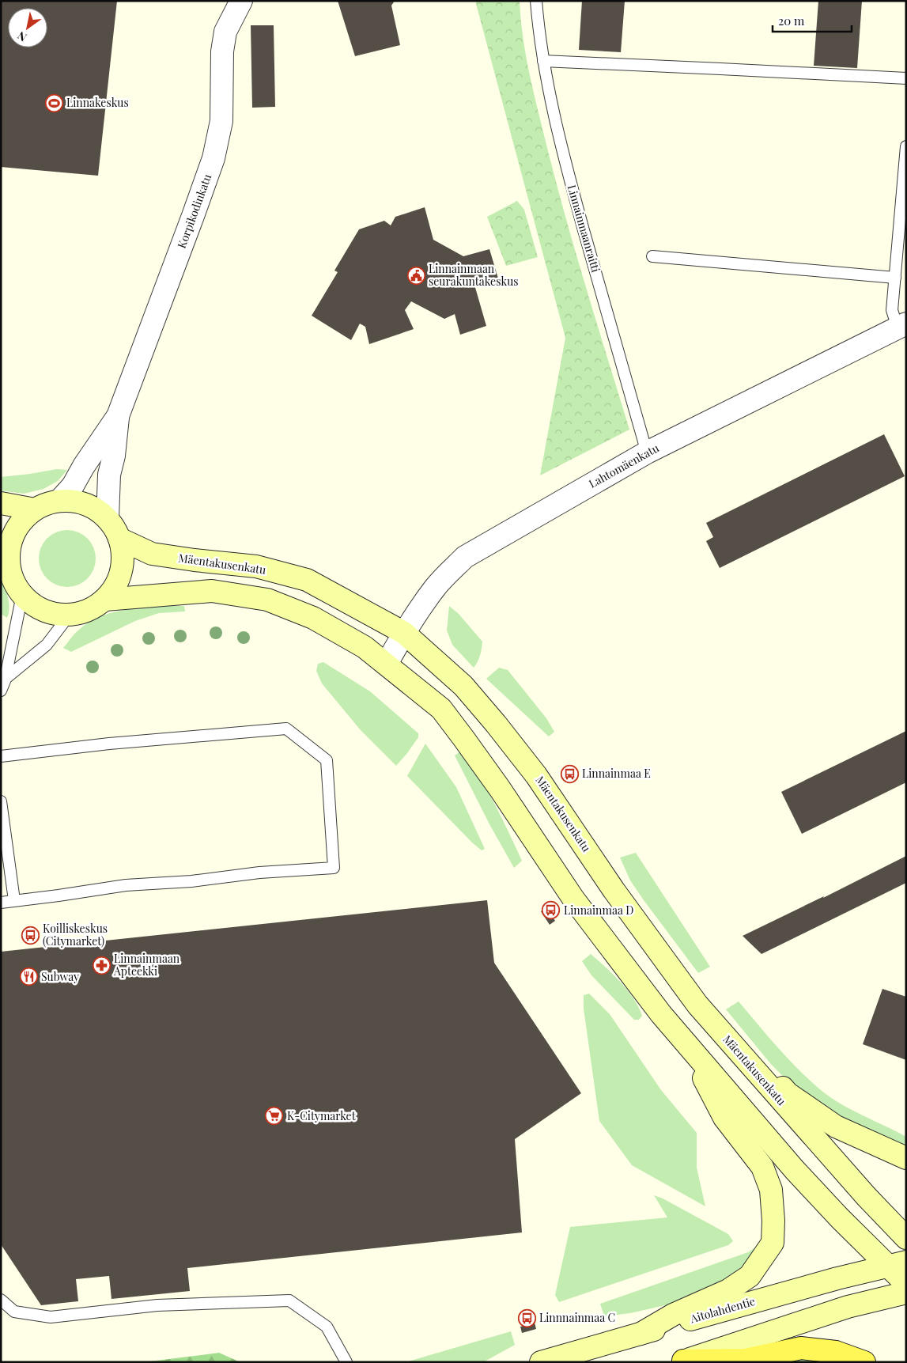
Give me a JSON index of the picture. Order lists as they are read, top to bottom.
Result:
{
  "streets": {
    "main road": ["Mäentakusenkatu", "Aitolahdentie"],
    "street": ["Korpikodinkatu", "Lahtomäenkatu"],
    "lane": ["Linnainmaanraitti"]
  },
  "crossings": [
    ["Korpikodinkatu", "Mäentakusenkatu"],
    ["Linnainmaanraitti", "Lahtomäenkatu"],
    ["Lahtomäenkatu", "Mäentakusenkatu"]
  ],
  "places": {
    "sports": ["Linnakeskus"],
    "public building": ["Linnainmaan seurakuntakeskus"],
    "bus stop": [
      "Linnainmaa E",
      "Linnainmaa D",
      "Koilliskeskus (Citymarket)",
      "Linnnainmaa C"
    ],
    "pharmacy": ["Linnainmaan Apteekki"],
    "restaurant": ["Subway"],
    "supermarket": ["K-Citymarket"]
  },
  "scale_bar": "20 m",
  "north": "bottom left"
}
